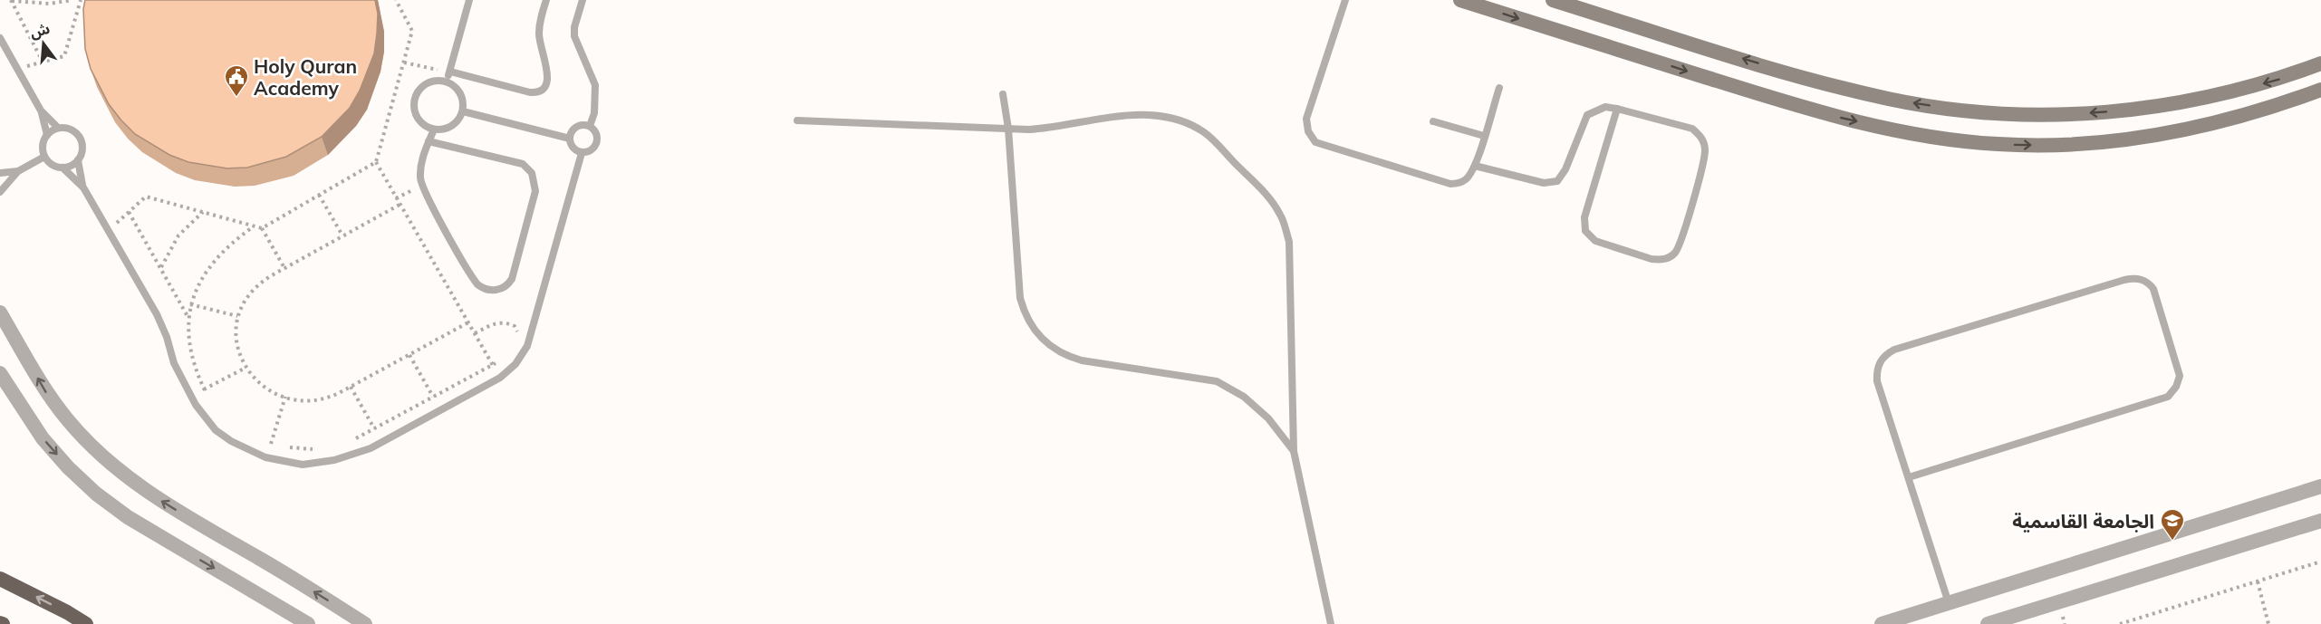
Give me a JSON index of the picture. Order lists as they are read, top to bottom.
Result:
{
  "places": {
    "public building": ["Holy Quran Academy"],
    "school or university": ["الجامعة القاسمية"]
  },
  "north": "top"
}
